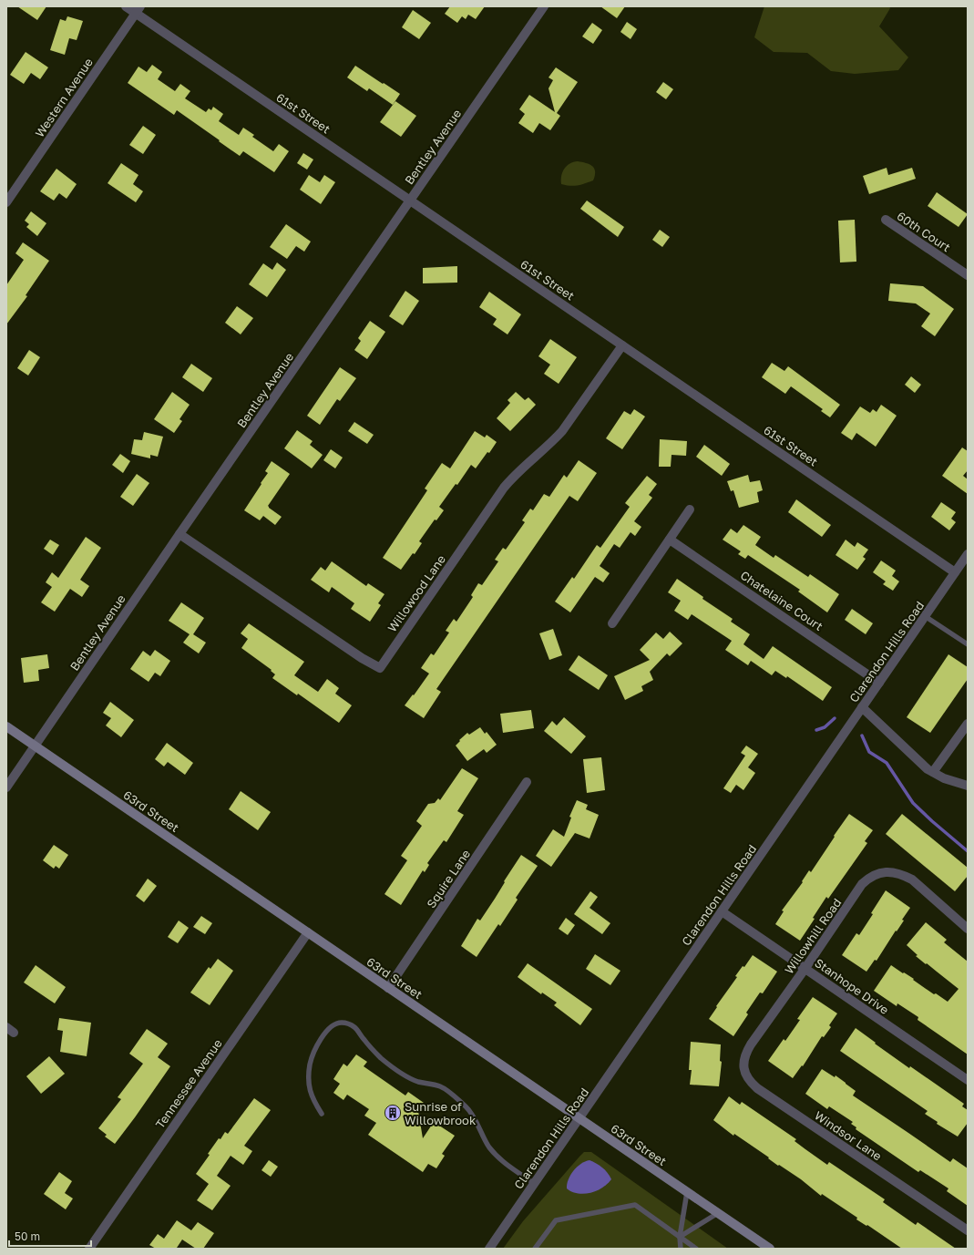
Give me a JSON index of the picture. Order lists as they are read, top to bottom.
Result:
{
  "streets": {
    "main road": ["63rd Street"],
    "street": [
      "Western Avenue",
      "61st Street",
      "Bentley Avenue",
      "60th Court",
      "Willowood Lane",
      "Chatelaine Court",
      "Clarendon Hills Road",
      "Squire Lane",
      "Willowhill Road",
      "Stanhope Drive",
      "Tennessee Avenue",
      "Windsor Lane"
    ]
  },
  "crossings": [
    ["Western Avenue", "61st Street"],
    ["61st Street", "Bentley Avenue"],
    ["61st Street", "Willowood Lane"],
    ["61st Street", "Clarendon Hills Road"],
    ["Bentley Avenue", "Willowood Lane"],
    ["Bentley Avenue", "63rd Street"],
    ["Chatelaine Court", "Clarendon Hills Road"],
    ["Clarendon Hills Road", "63rd Street"],
    ["Clarendon Hills Road", "Stanhope Drive"],
    ["63rd Street", "Squire Lane"],
    ["63rd Street", "Tennessee Avenue"],
    ["Willowhill Road", "Stanhope Drive"],
    ["Willowhill Road", "Windsor Lane"]
  ],
  "places": {
    "building": ["Sunrise of Willowbrook"]
  },
  "scale_bar": "50 m"
}
